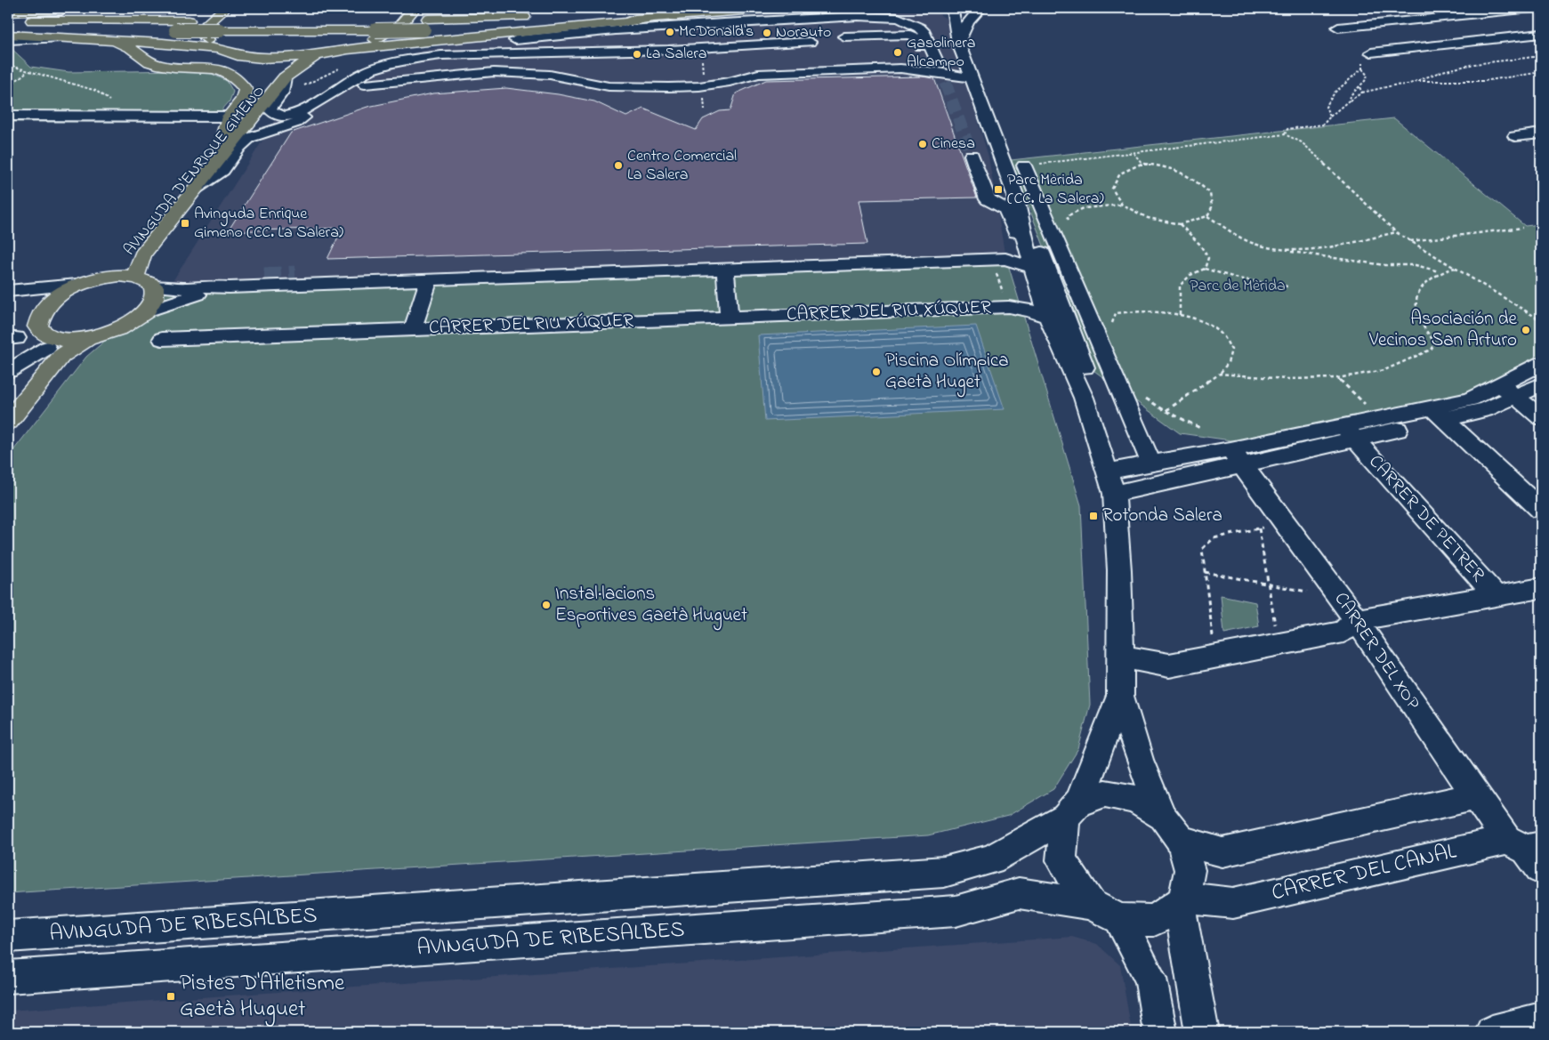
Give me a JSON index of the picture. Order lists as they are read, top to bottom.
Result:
{
  "streets": {
    "main road": ["AVINGUDA D'ENRIQUE GIMENO"],
    "street": [
      "CARRER DEL RIU XÚQUER",
      "CARRER DE PETRER",
      "CARRER DEL XOP",
      "CARRER DEL CANAL",
      "AVINGUDA DE RIBESALBES"
    ]
  },
  "crossings": [
    ["CARRER DEL XOP", "CARRER DEL CANAL"],
    ["CARRER DEL CANAL", "AVINGUDA DE RIBESALBES"]
  ],
  "parks": ["Parc de Mèrida"],
  "places": {
    "other": [
      "McDonald's",
      "Norauto",
      "Gasolinera Alcampo",
      "La Salera",
      "Cinesa",
      "Centro Comercial La Salera",
      "Asociación de Vecinos San Arturo",
      "Piscina Olímpica Gaetà Huget",
      "Instal·lacions Esportives Gaetà Huguet"
    ],
    "transit": [
      "Parc Mèrida (CC. La Salera)",
      "Avinguda Enrique Gimeno (CC. La Salera)",
      "Rotonda Salera",
      "Pistes D'Atletisme Gaetà Huguet"
    ]
  }
}
